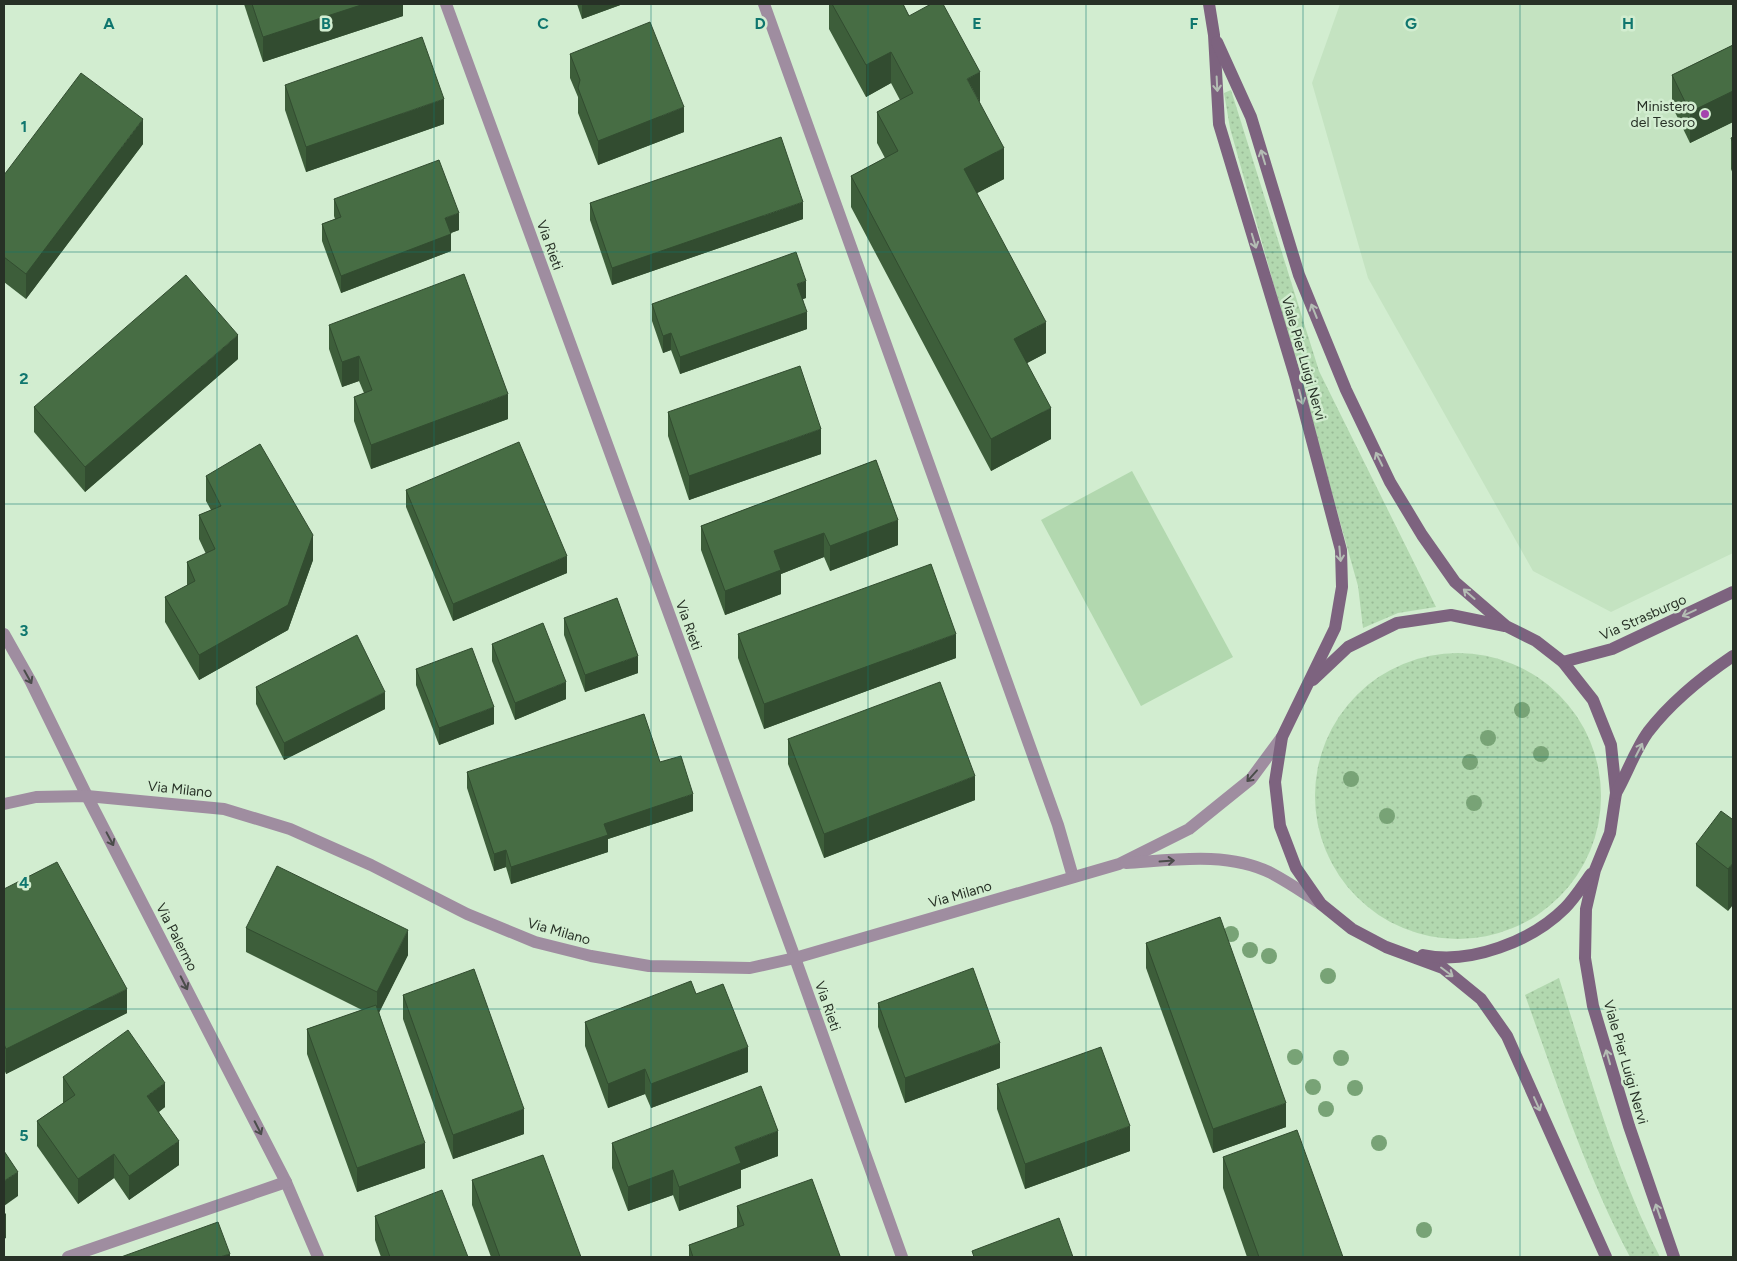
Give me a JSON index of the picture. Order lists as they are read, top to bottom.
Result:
{
  "streets": {
    "street": [
      "Via Rieti",
      "Viale Pier Luigi Nervi",
      "Via Strasburgo",
      "Via Milano",
      "Via Palermo"
    ]
  },
  "crossings": [
    ["Via Rieti", "Via Milano"],
    ["Viale Pier Luigi Nervi", "Via Strasburgo"],
    ["Viale Pier Luigi Nervi", "Via Milano"],
    ["Via Milano", "Via Palermo"]
  ],
  "one_way": ["Via Strasburgo", "Via Palermo"],
  "places": ["Ministero del Tesoro"],
  "grid": {
    "columns": [
      "A",
      "B",
      "C",
      "D",
      "E",
      "F",
      "G",
      "H"
    ],
    "rows": [
      "1",
      "2",
      "3",
      "4",
      "5"
    ]
  }
}
